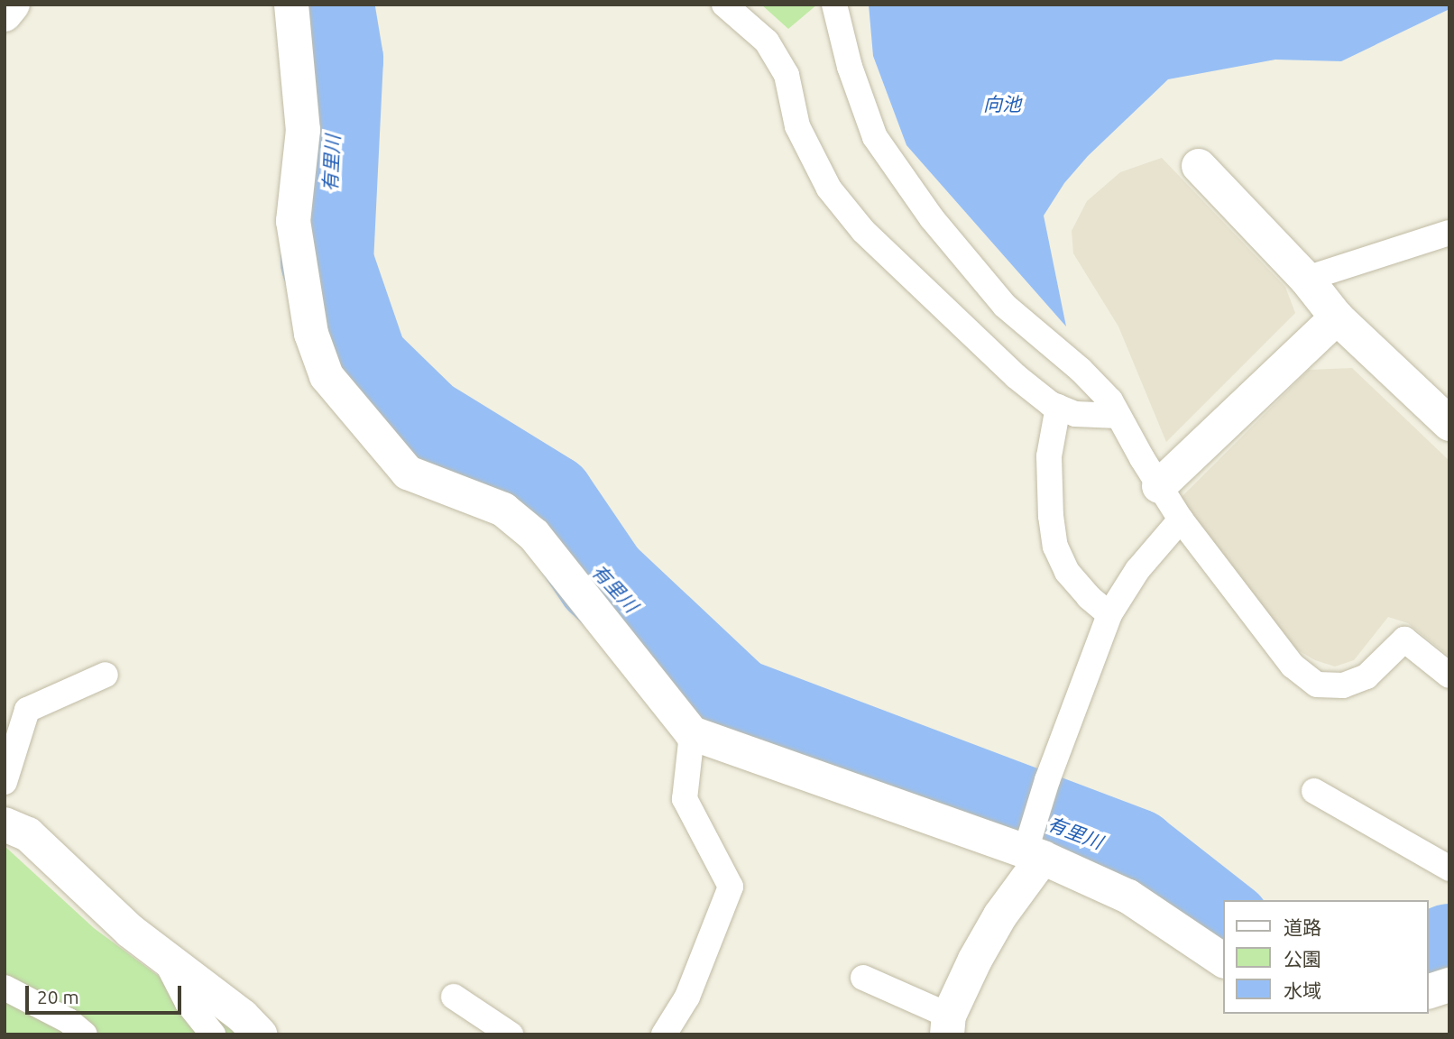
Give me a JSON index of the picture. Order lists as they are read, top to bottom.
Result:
{
  "water": ["向池", "有里川"],
  "legend": ["道路", "公園", "水域"],
  "scale_bar": "20 m"
}
